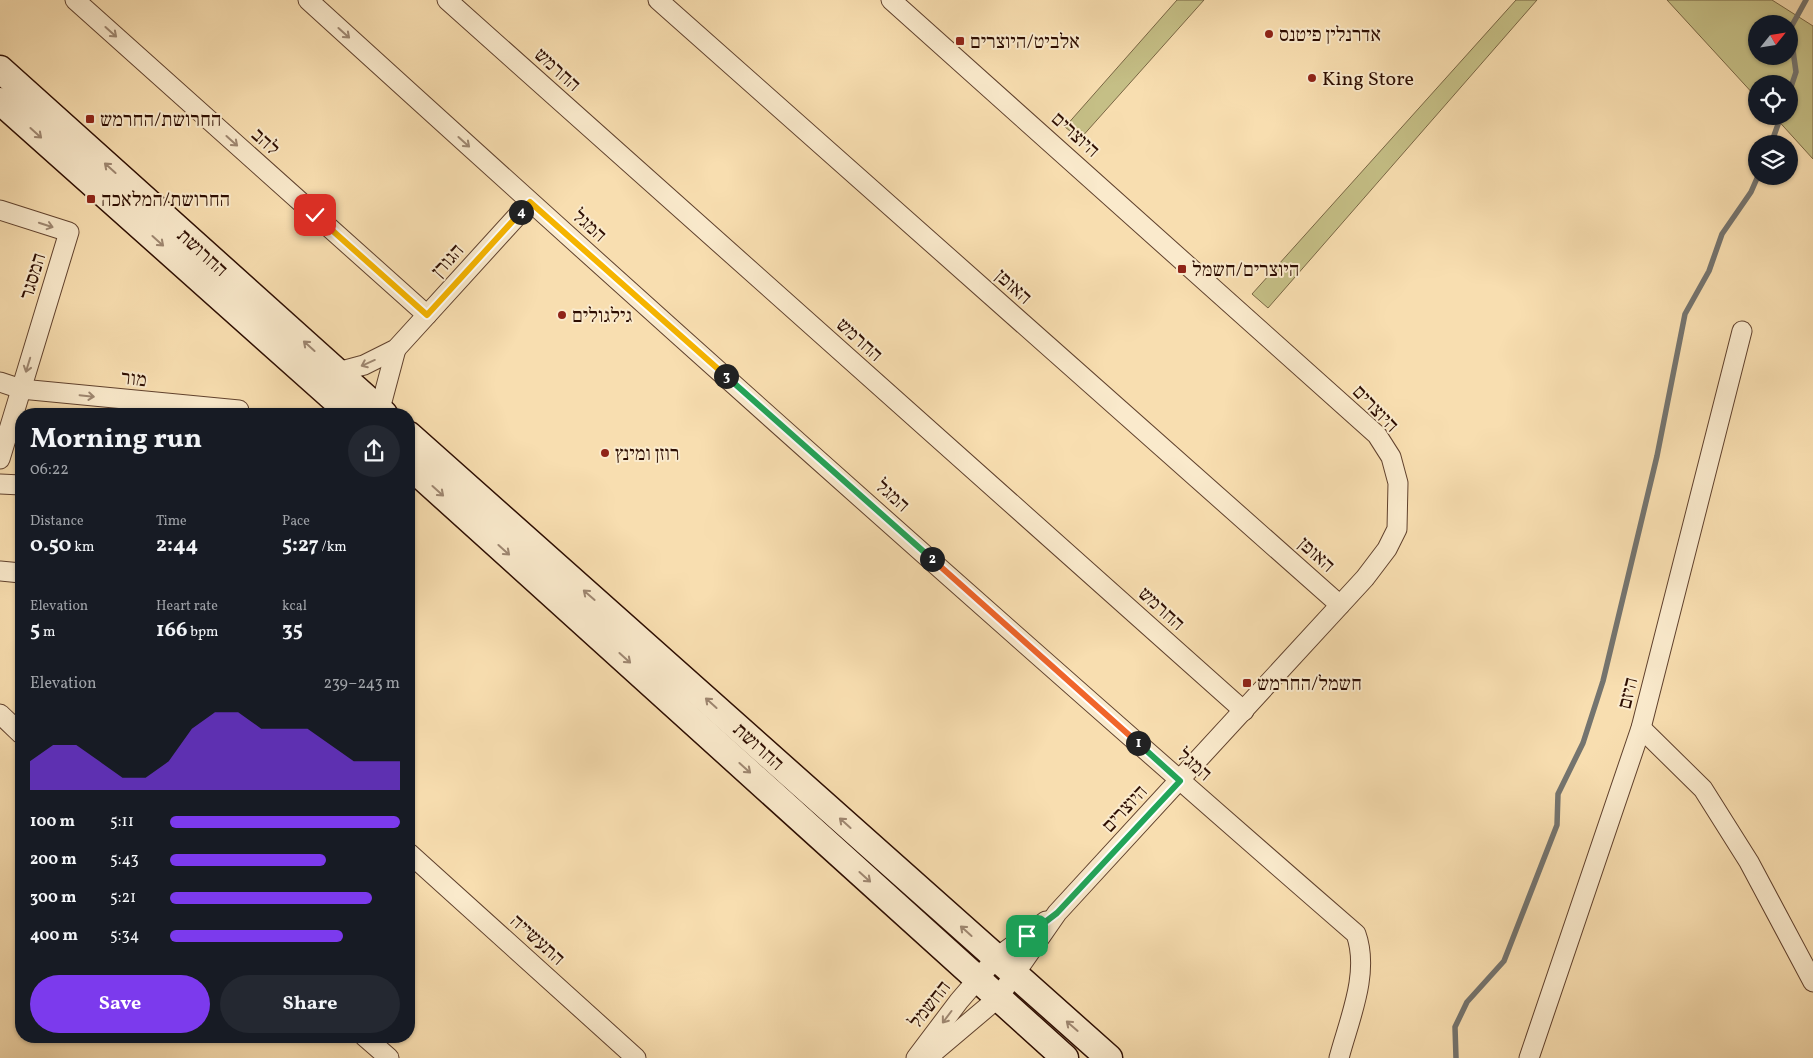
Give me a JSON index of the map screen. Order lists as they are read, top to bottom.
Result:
{
  "streets": {
    "street": [
      "החרמש",
      "היוצרים",
      "להב",
      "המגל",
      "החרושת",
      "הגורן",
      "המסגר",
      "האופן",
      "מור",
      "היזם",
      "התעשייה",
      "החשמל"
    ]
  },
  "crossings": [
    ["החרמש", "היוצרים"],
    ["היוצרים", "המגל"],
    ["היוצרים", "החרושת"],
    ["היוצרים", "האופן"],
    ["היוצרים", "החשמל"],
    ["להב", "הגורן"],
    ["המגל", "הגורן"],
    ["החרושת", "הגורן"],
    ["החרושת", "החשמל"],
    ["המסגר", "מור"]
  ],
  "one_way": ["להב", "מור"],
  "places": {
    "other": [
      "אדרנלין פיטנס",
      "King Store",
      "גילגולים",
      "רוזן ומינץ"
    ],
    "transit": [
      "אלביט/היוצרים",
      "החרושת/החרמש",
      "החרושת/המלאכה",
      "היוצרים/חשמל",
      "חשמל/החרמש"
    ]
  },
  "north": "top right",
  "page": {
    "pins": [
      "4",
      "3",
      "2",
      "1"
    ],
    "heading": ["Morning run", "06:22"],
    "stats": [
      ["Distance", "0.50 km"],
      ["Time", "2:44"],
      ["Pace", "5:27 /km"],
      ["Elevation", "5 m"],
      ["Heart rate", "166 bpm"],
      ["kcal", "35"]
    ],
    "chart": ["Elevation", "239–243 m"],
    "list": [
      {
        "name": "100 m",
        "note": "5:11"
      },
      {
        "name": "200 m",
        "note": "5:43"
      },
      {
        "name": "300 m",
        "note": "5:21"
      },
      {
        "name": "400 m",
        "note": "5:34"
      }
    ],
    "buttons": ["Save", "Share"]
  }
}
